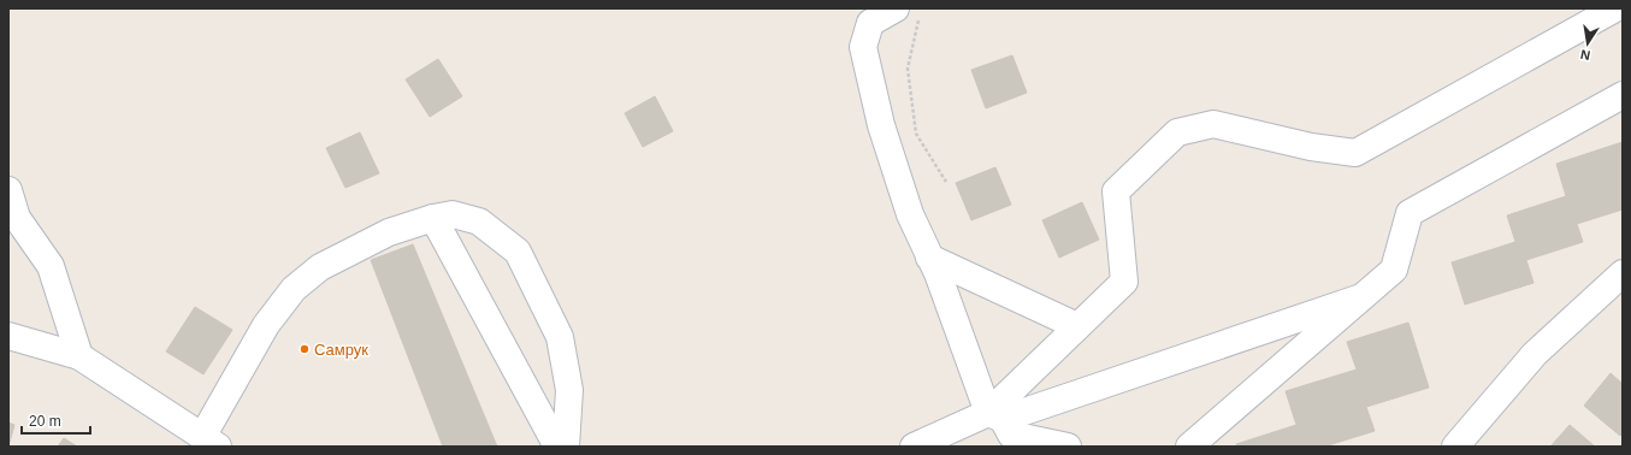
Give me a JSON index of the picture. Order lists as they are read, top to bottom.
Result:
{
  "places": ["Самрук"],
  "scale_bar": "20 m",
  "north": "bottom"
}
